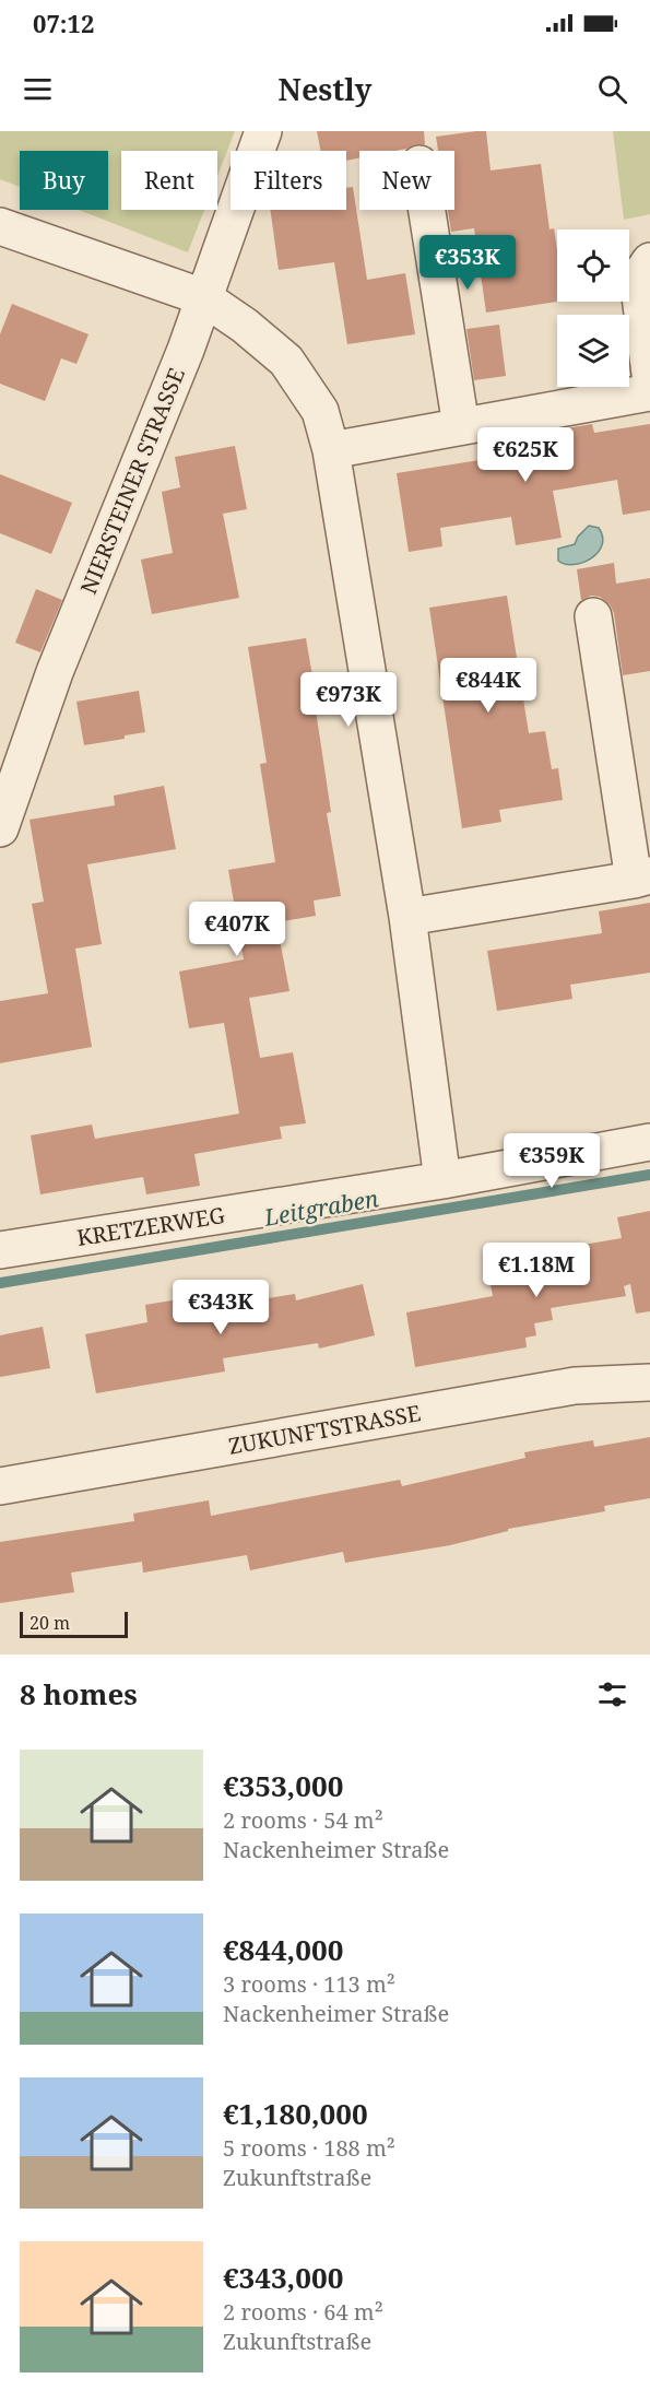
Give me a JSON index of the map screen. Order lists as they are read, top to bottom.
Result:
{
  "streets": {
    "street": ["NIERSTEINER STRASSE", "KRETZERWEG", "ZUKUNFTSTRASSE"]
  },
  "water": ["Leitgraben"],
  "scale_bar": "20 m",
  "page": {
    "status": "07:12",
    "header": "Nestly",
    "chip": [
      "Buy",
      "Rent",
      "Filters",
      "New"
    ],
    "price": [
      "€353K",
      "€625K",
      "€844K",
      "€973K",
      "€407K",
      "€359K",
      "€1.18M",
      "€343K"
    ],
    "scale": "20 m",
    "heading": "8 homes",
    "list": [
      {
        "name": "€353,000",
        "note": "2 rooms · 54 m² · Nackenheimer Straße"
      },
      {
        "name": "€844,000",
        "note": "3 rooms · 113 m² · Nackenheimer Straße"
      },
      {
        "name": "€1,180,000",
        "note": "5 rooms · 188 m² · Zukunftstraße"
      },
      {
        "name": "€343,000",
        "note": "2 rooms · 64 m² · Zukunftstraße"
      }
    ]
  }
}
